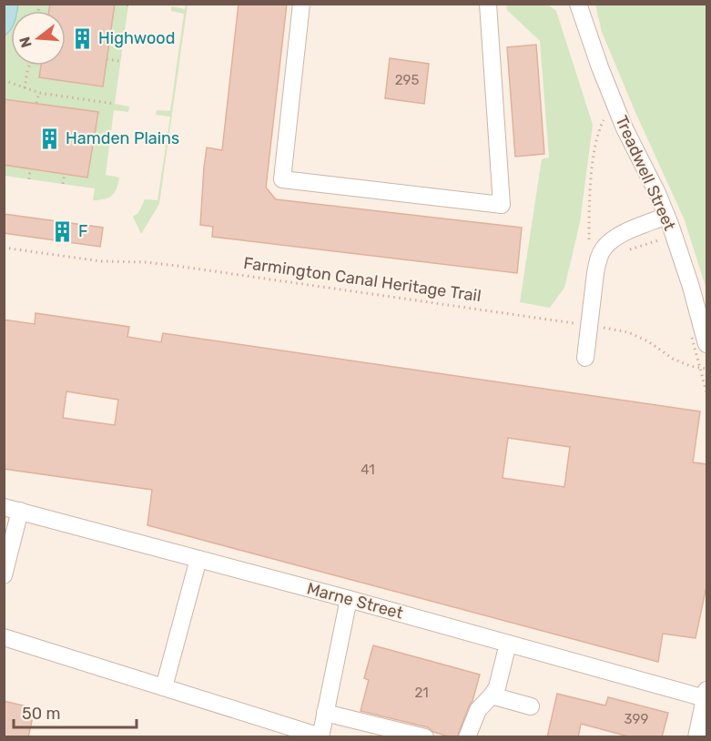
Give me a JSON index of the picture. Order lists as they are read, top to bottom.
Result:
{
  "streets": {
    "street": ["Treadwell Street", "Marne Street"],
    "path": ["Farmington Canal Heritage Trail"]
  },
  "places": {
    "building": ["Highwood", "Hamden Plains", "F"]
  },
  "house_numbers": [
    "295",
    "41",
    "21",
    "399"
  ],
  "scale_bar": "50 m",
  "north": "left"
}
